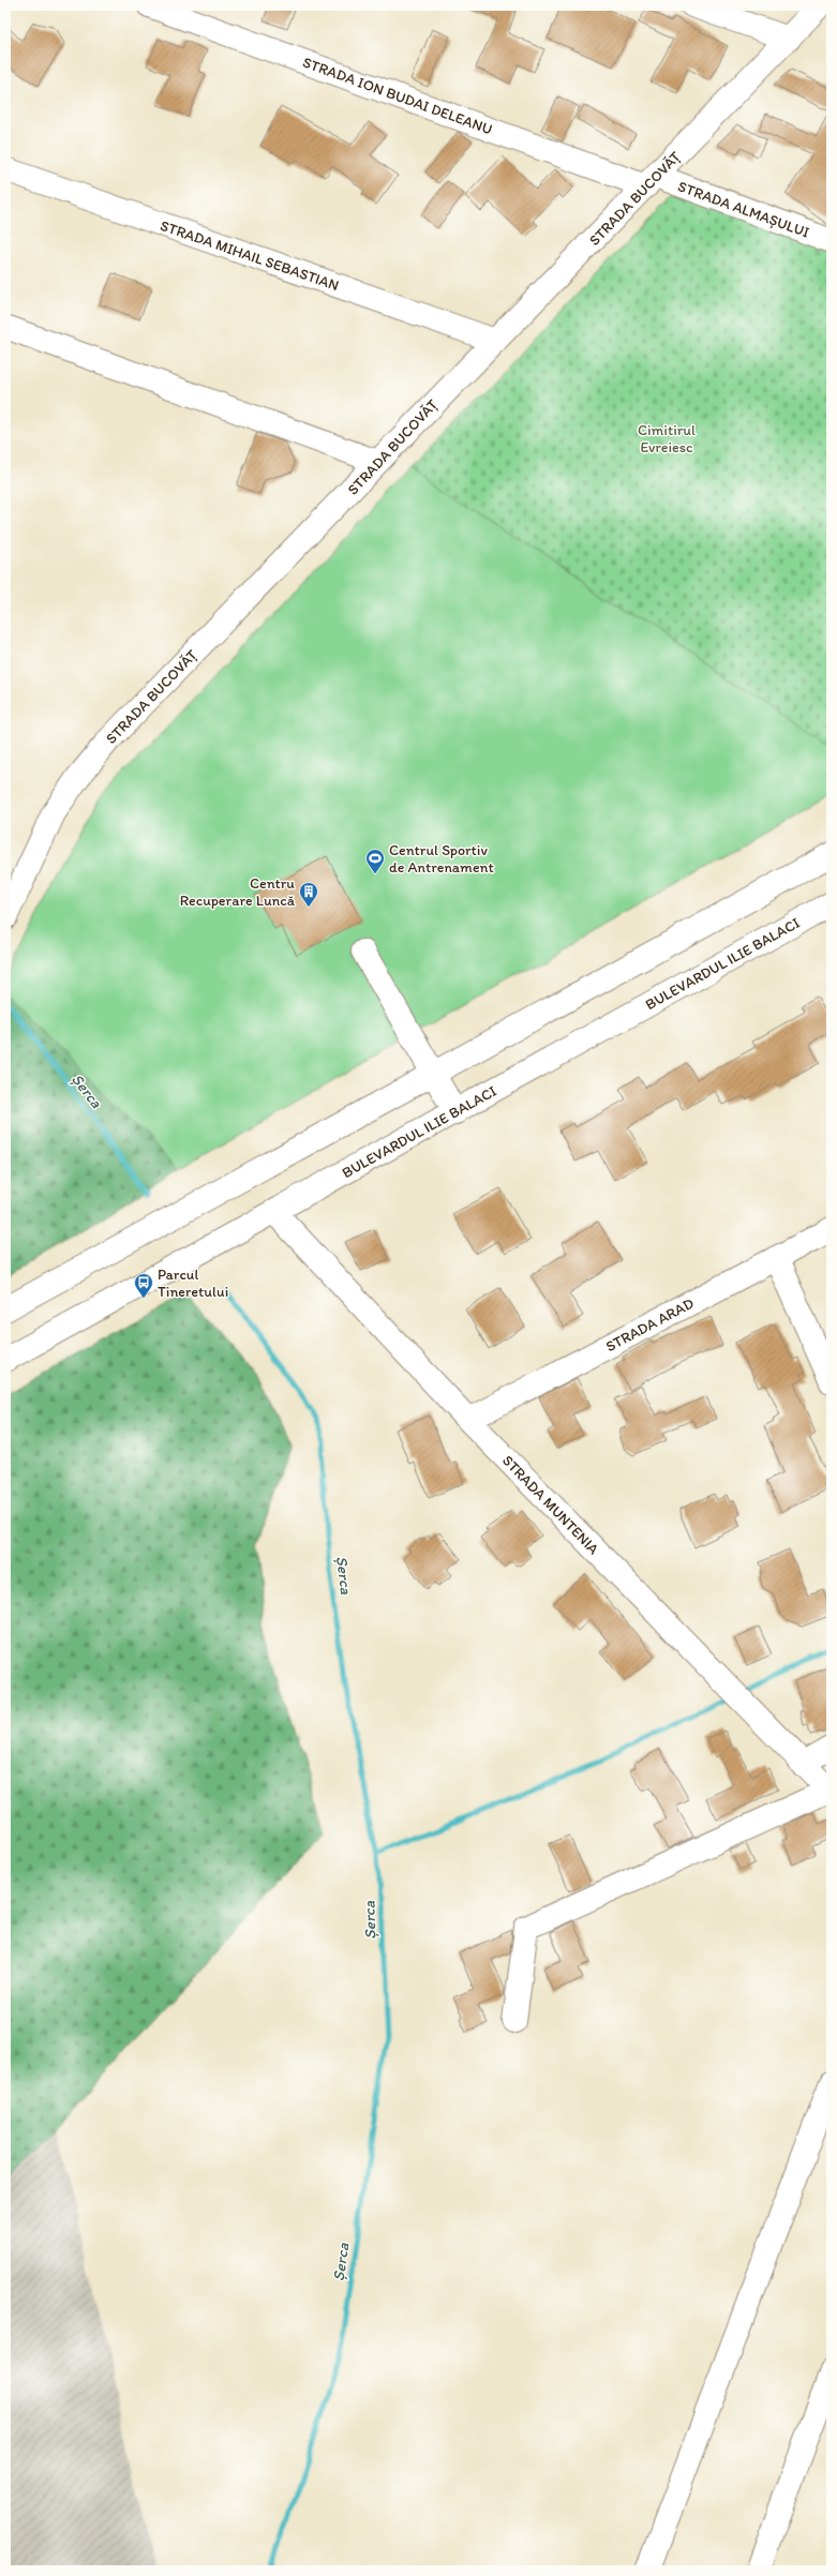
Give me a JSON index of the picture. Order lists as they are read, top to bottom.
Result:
{
  "streets": {
    "street": [
      "STRADA ION BUDAI DELEANU",
      "STRADA BUCOVĂȚ",
      "STRADA ALMAȘULUI",
      "STRADA MIHAIL SEBASTIAN",
      "BULEVARDUL ILIE BALACI",
      "STRADA ARAD",
      "STRADA MUNTENIA"
    ]
  },
  "crossings": [
    ["STRADA ION BUDAI DELEANU", "STRADA BUCOVĂȚ"],
    ["STRADA ION BUDAI DELEANU", "STRADA ALMAȘULUI"],
    ["STRADA BUCOVĂȚ", "STRADA ALMAȘULUI"],
    ["STRADA BUCOVĂȚ", "STRADA MIHAIL SEBASTIAN"],
    ["BULEVARDUL ILIE BALACI", "STRADA MUNTENIA"],
    ["STRADA ARAD", "STRADA MUNTENIA"]
  ],
  "water": ["Șerca"],
  "parks": ["Cimitirul Evreiesc"],
  "places": {
    "sports": ["Centrul Sportiv de Antrenament"],
    "building": ["Centru Recuperare Luncă"],
    "bus stop": ["Parcul Tineretului"]
  }
}
